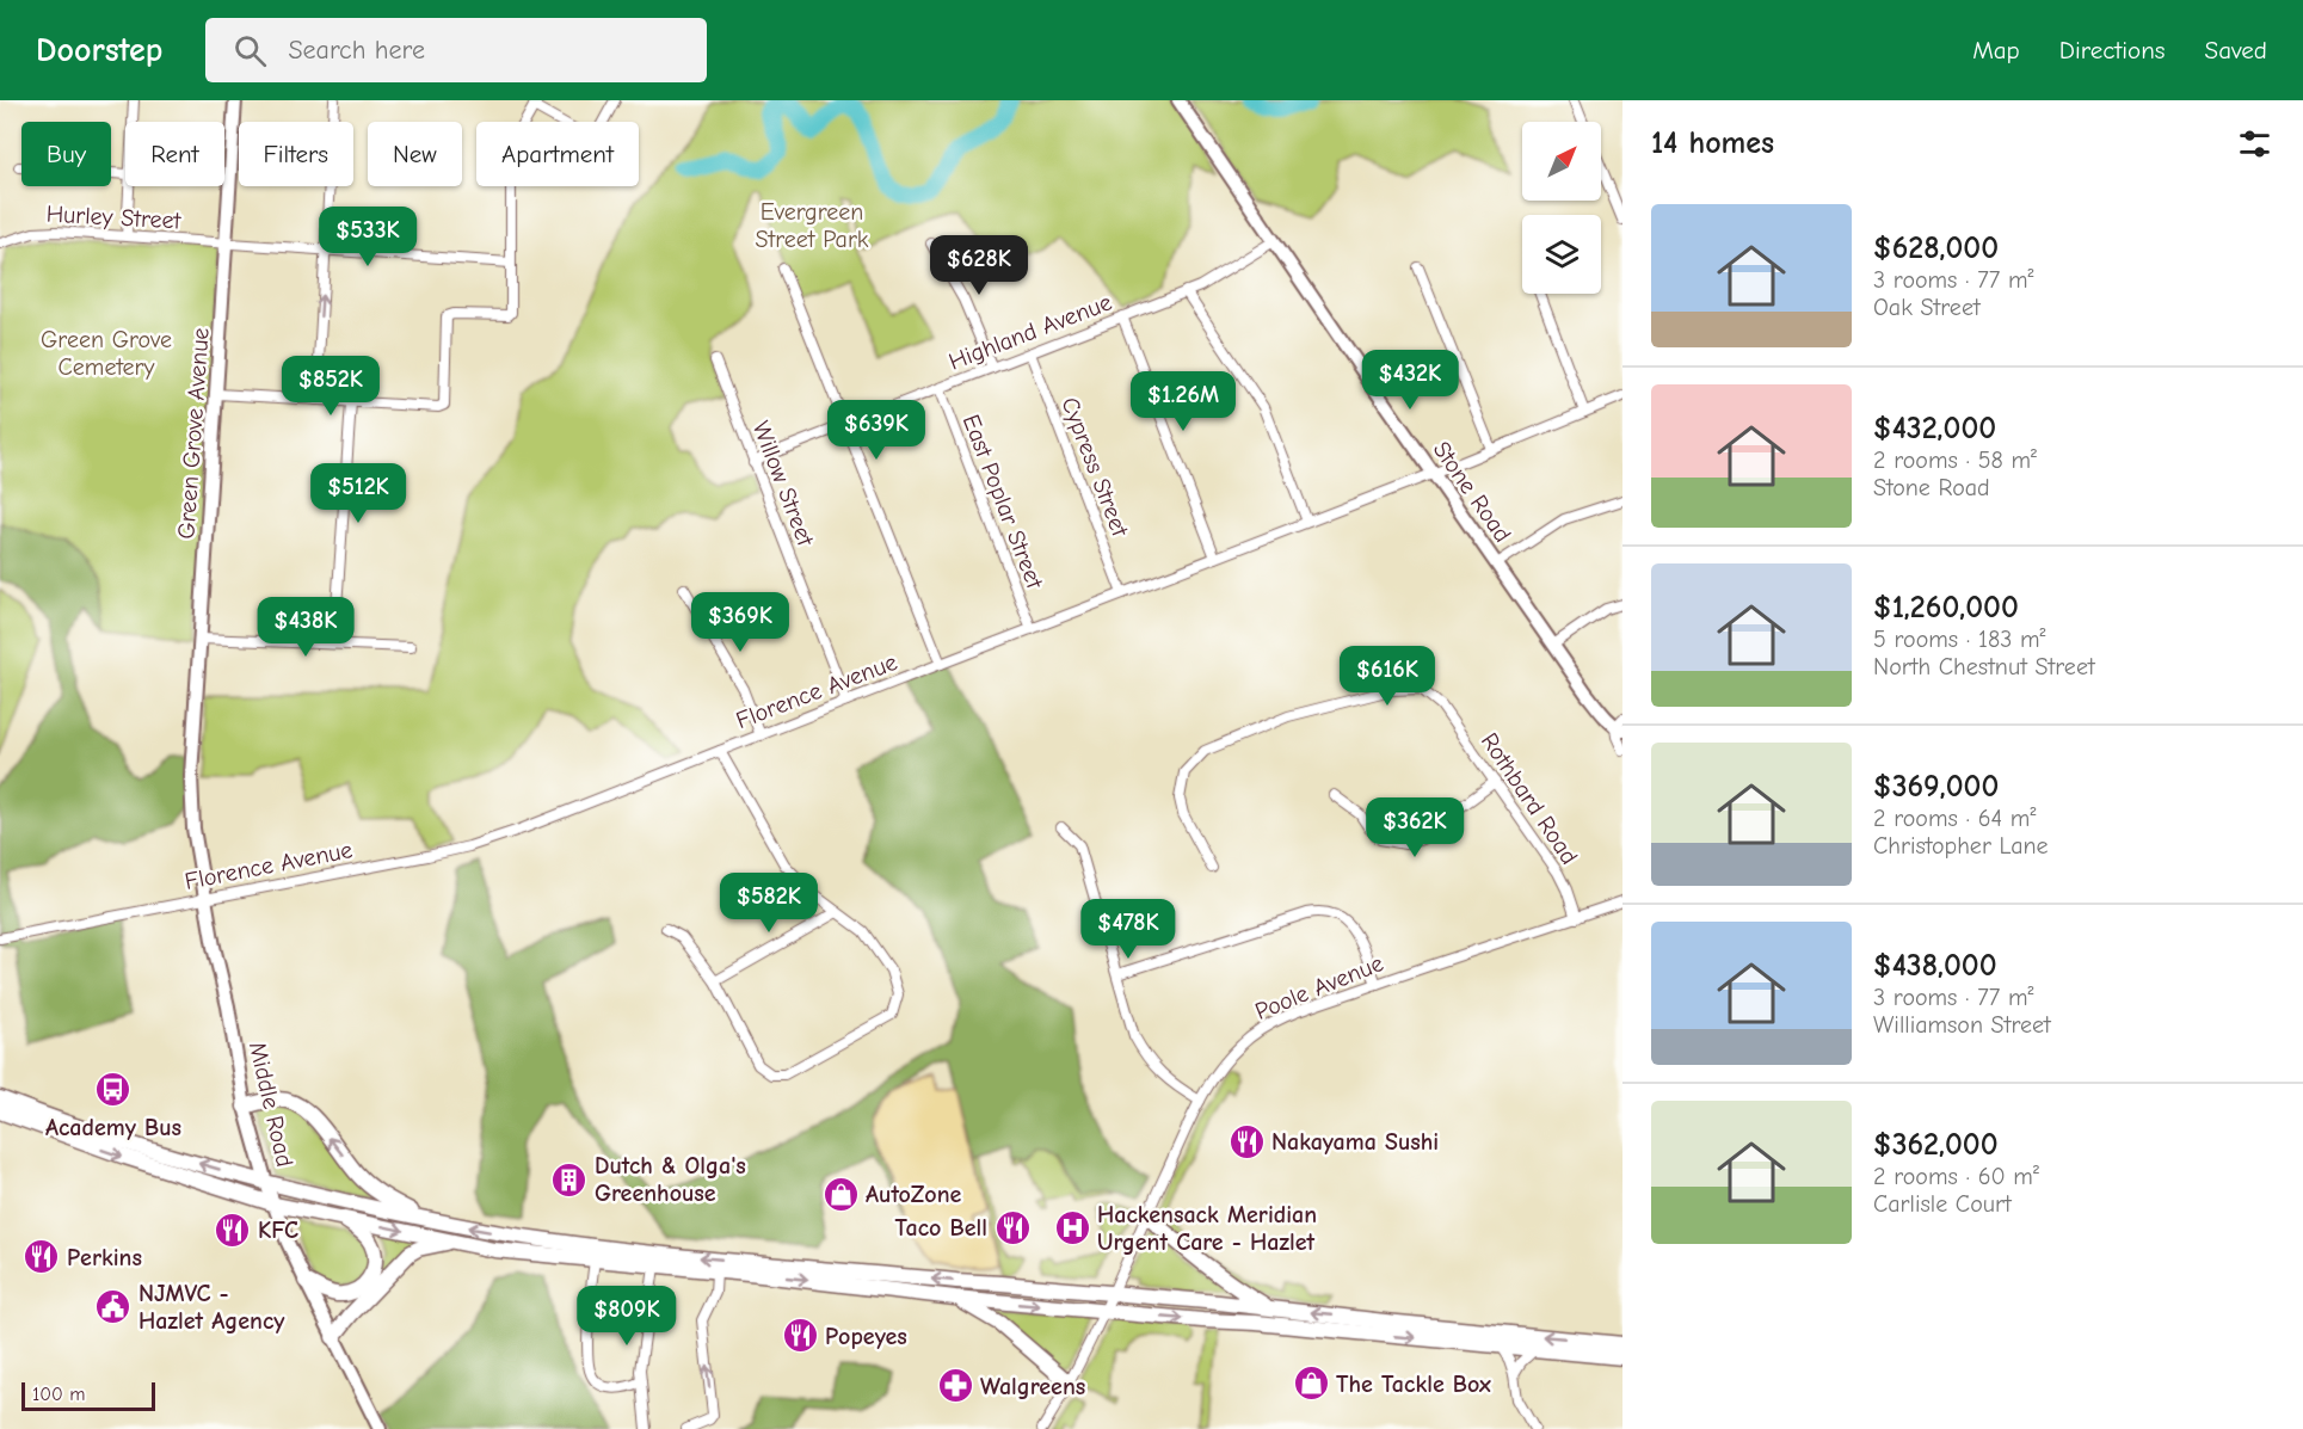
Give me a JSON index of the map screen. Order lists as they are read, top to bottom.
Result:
{
  "streets": {
    "main road": ["Green Grove Avenue", "Stone Road", "Middle Road"],
    "street": [
      "Hurley Street",
      "Highland Avenue",
      "Cypress Street",
      "Willow Street",
      "East Poplar Street",
      "Florence Avenue",
      "Rothbard Road",
      "Poole Avenue"
    ]
  },
  "crossings": [
    ["Hurley Street", "Green Grove Avenue"],
    ["Highland Avenue", "Cypress Street"],
    ["Highland Avenue", "Willow Street"],
    ["Highland Avenue", "Stone Road"],
    ["Highland Avenue", "East Poplar Street"],
    ["Green Grove Avenue", "Middle Road"],
    ["Cypress Street", "Florence Avenue"],
    ["Willow Street", "Florence Avenue"],
    ["Stone Road", "Florence Avenue"],
    ["East Poplar Street", "Florence Avenue"],
    ["Florence Avenue", "Middle Road"],
    ["Rothbard Road", "Poole Avenue"]
  ],
  "parks": ["Evergreen Street Park", "Green Grove Cemetery"],
  "places": {
    "bus stop": ["Academy Bus"],
    "restaurant": [
      "Nakayama Sushi",
      "Taco Bell",
      "KFC",
      "Perkins",
      "Popeyes"
    ],
    "building": ["Dutch & Olga's Greenhouse"],
    "shop": ["AutoZone", "The Tackle Box"],
    "hospital": ["Hackensack Meridian Urgent Care - Hazlet"],
    "public building": ["NJMVC - Hazlet Agency"],
    "pharmacy": ["Walgreens"]
  },
  "scale_bar": "100 m",
  "north": "top right",
  "page": {
    "header": "Doorstep",
    "search": "Search here",
    "nav": ["Map", "Directions", "Saved"],
    "heading": "14 homes",
    "chip": [
      "Buy",
      "Rent",
      "Filters",
      "New",
      "Apartment"
    ],
    "list": [
      {
        "name": "$628,000",
        "note": "3 rooms · 77 m² · Oak Street"
      },
      {
        "name": "$432,000",
        "note": "2 rooms · 58 m² · Stone Road"
      },
      {
        "name": "$1,260,000",
        "note": "5 rooms · 183 m² · North Chestnut Street"
      },
      {
        "name": "$369,000",
        "note": "2 rooms · 64 m² · Christopher Lane"
      },
      {
        "name": "$438,000",
        "note": "3 rooms · 77 m² · Williamson Street"
      },
      {
        "name": "$362,000",
        "note": "2 rooms · 60 m² · Carlisle Court"
      }
    ],
    "price": [
      "$533K",
      "$628K",
      "$432K",
      "$852K",
      "$1.26M",
      "$639K",
      "$512K",
      "$369K",
      "$438K",
      "$616K",
      "$362K",
      "$582K",
      "$478K",
      "$809K"
    ],
    "scale": "100 m"
  }
}
